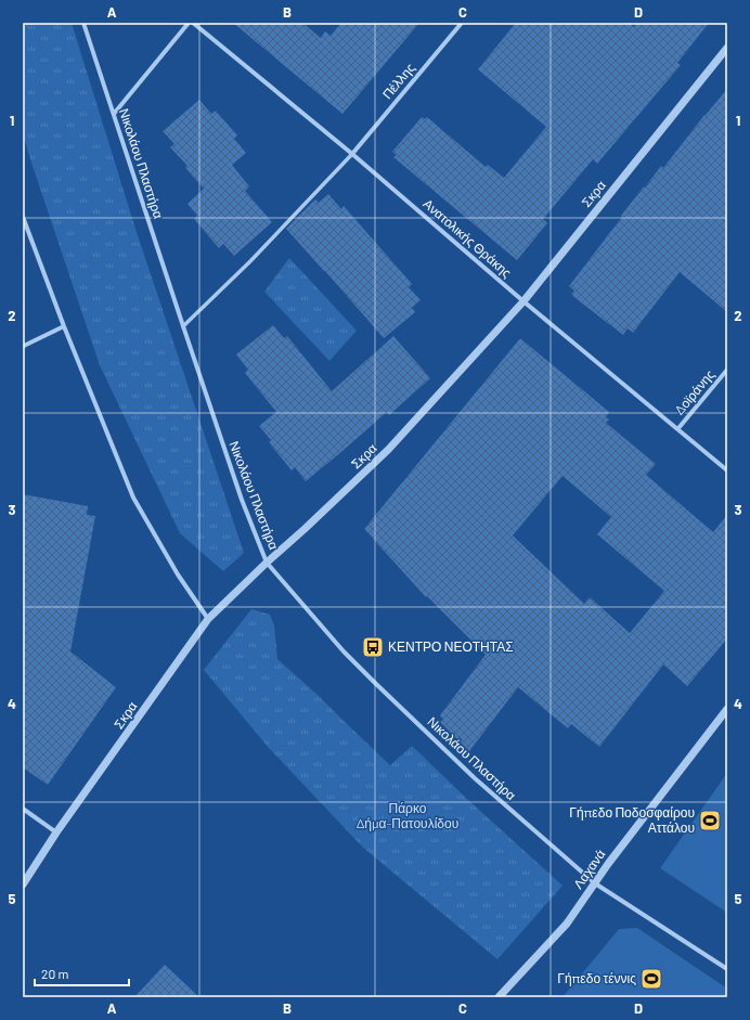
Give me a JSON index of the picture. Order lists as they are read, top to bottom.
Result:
{
  "streets": {
    "street": [
      "Πέλλης",
      "Νικολάου Πλαστήρα",
      "Σκρα",
      "Ανατολικής Θράκης",
      "Δοϊράνης",
      "Λαχανά"
    ]
  },
  "crossings": [
    ["Πέλλης", "Ανατολικής Θράκης"],
    ["Νικολάου Πλαστήρα", "Σκρα"],
    ["Νικολάου Πλαστήρα", "Λαχανά"],
    ["Σκρα", "Ανατολικής Θράκης"],
    ["Ανατολικής Θράκης", "Δοϊράνης"]
  ],
  "parks": ["Πάρκο Δήμα-Πατουλίδου"],
  "places": {
    "bus stop": ["ΚΕΝΤΡΟ ΝΕΟΤΗΤΑΣ"],
    "sports": ["Γήπεδο Ποδοσφαίρου Αττάλου", "Γήπεδο τέννις"]
  },
  "scale_bar": "20 m",
  "grid": {
    "columns": [
      "A",
      "B",
      "C",
      "D"
    ],
    "rows": [
      "1",
      "2",
      "3",
      "4",
      "5"
    ]
  }
}
